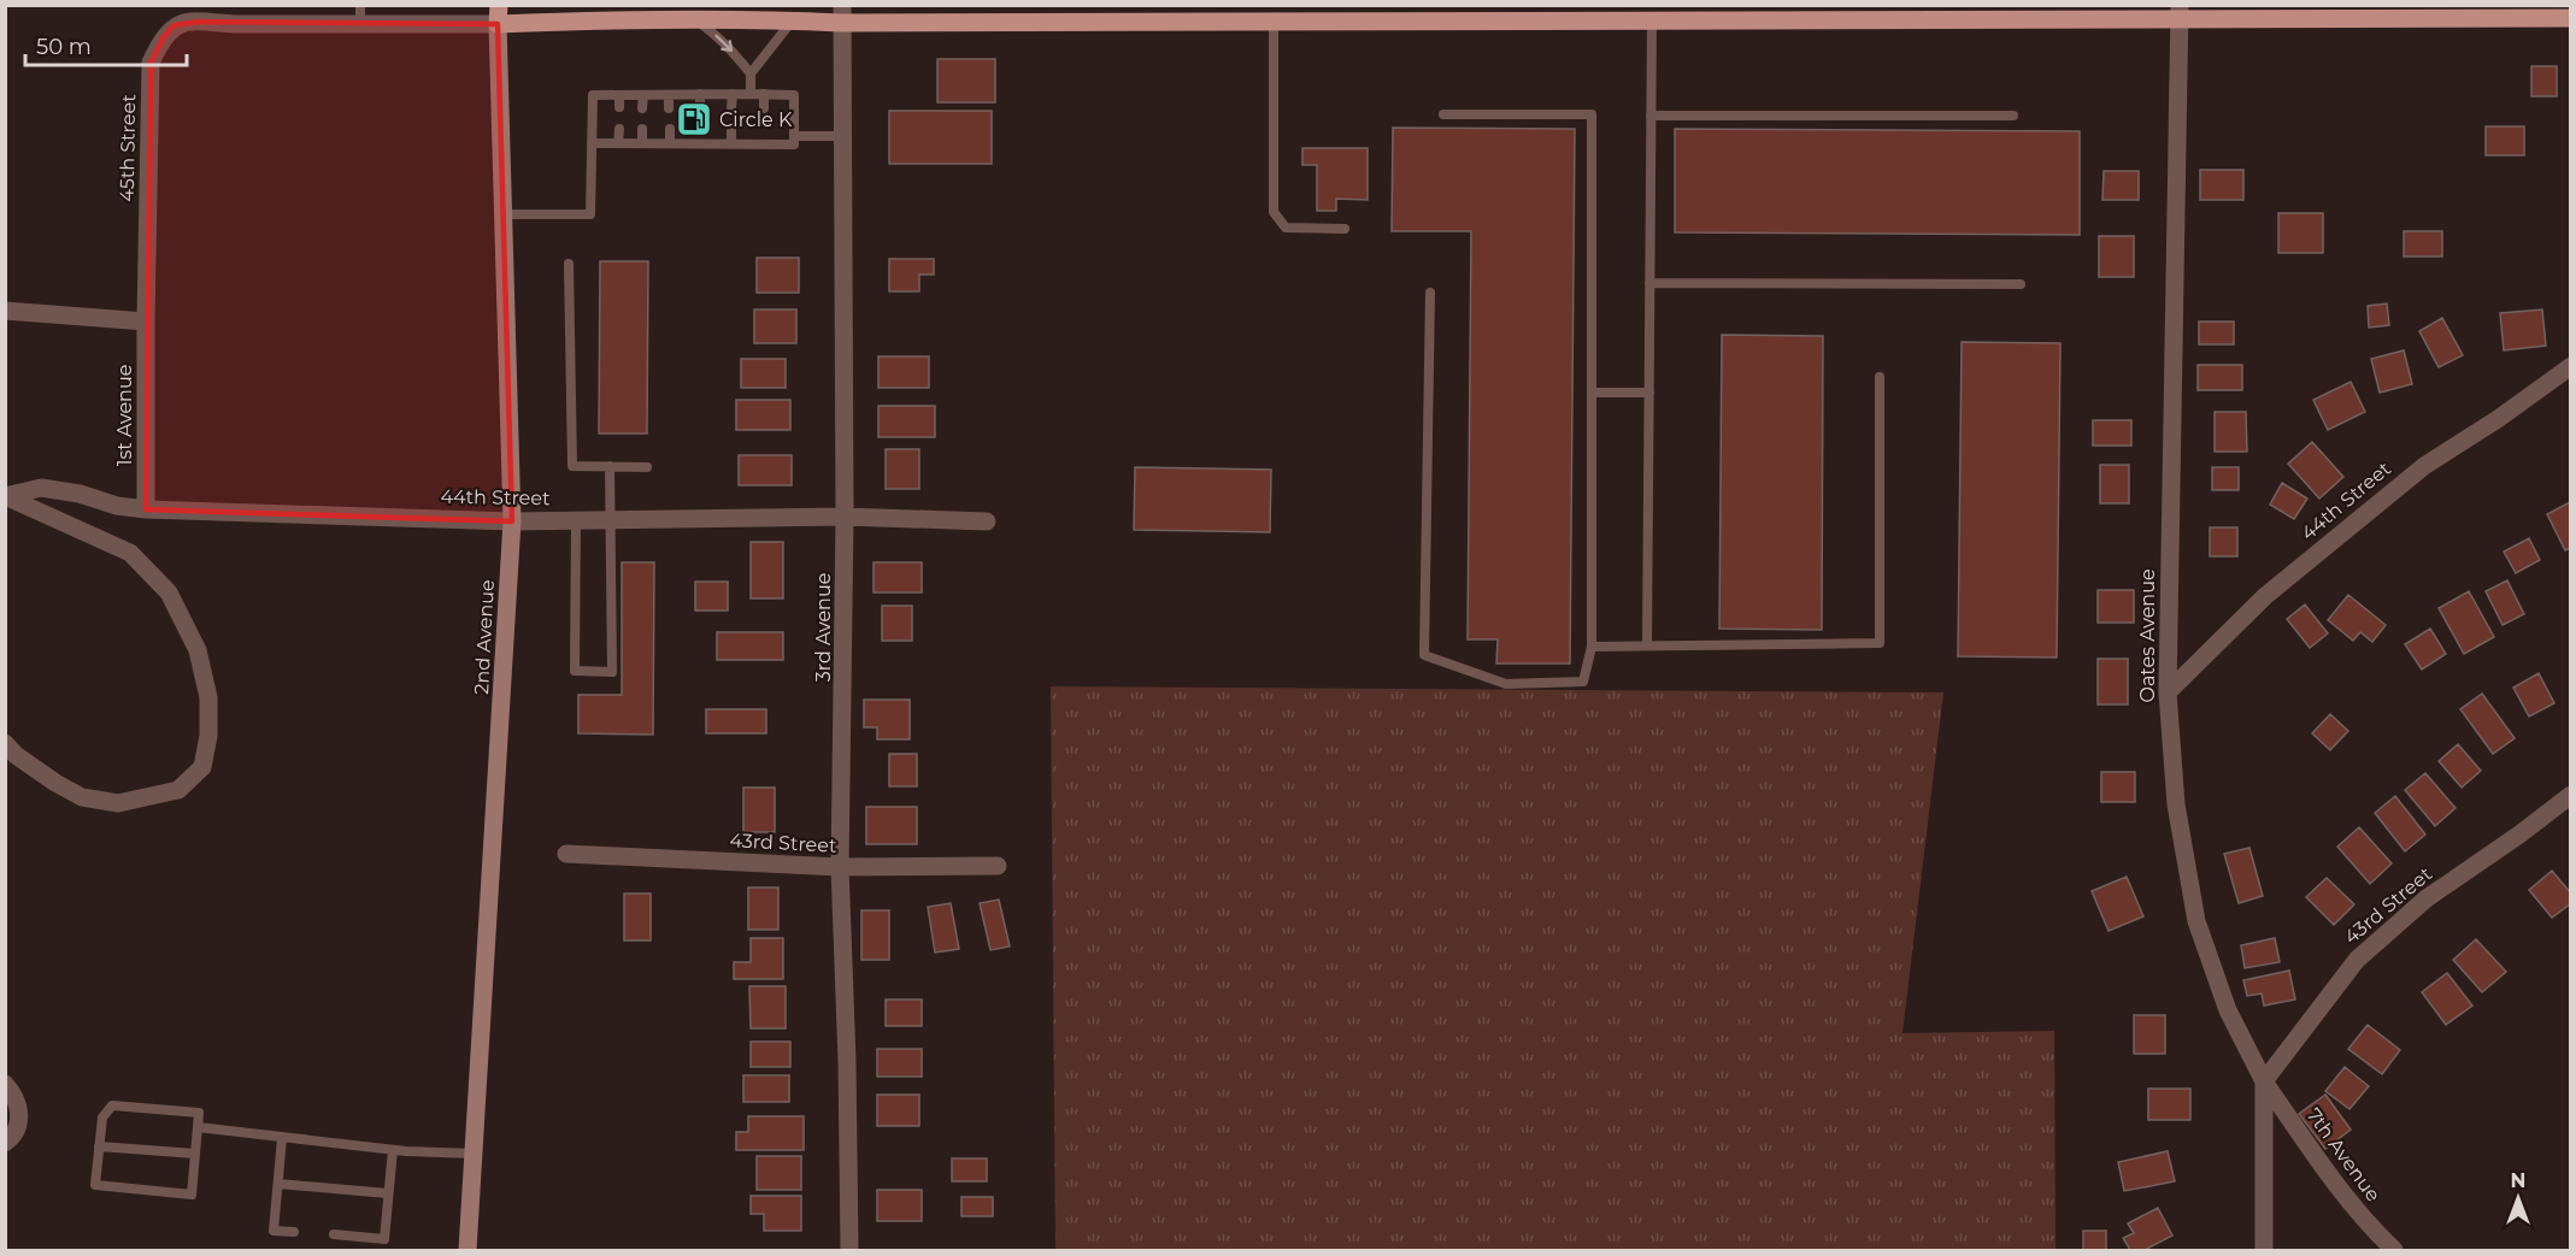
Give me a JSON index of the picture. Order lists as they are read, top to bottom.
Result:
{
  "streets": {
    "main road": ["45th Street", "2nd Avenue"],
    "street": [
      "1st Avenue",
      "44th Street",
      "3rd Avenue",
      "Oates Avenue",
      "43rd Street",
      "7th Avenue"
    ]
  },
  "crossings": [
    ["45th Street", "1st Avenue"],
    ["45th Street", "3rd Avenue"],
    ["45th Street", "Oates Avenue"],
    ["45th Street", "2nd Avenue"],
    ["1st Avenue", "44th Street"],
    ["44th Street", "3rd Avenue"],
    ["44th Street", "Oates Avenue"],
    ["44th Street", "2nd Avenue"],
    ["3rd Avenue", "43rd Street"],
    ["Oates Avenue", "43rd Street"],
    ["Oates Avenue", "7th Avenue"],
    ["43rd Street", "7th Avenue"]
  ],
  "places": {
    "fuel station": ["Circle K"]
  },
  "scale_bar": "50 m",
  "north": "top"
}
